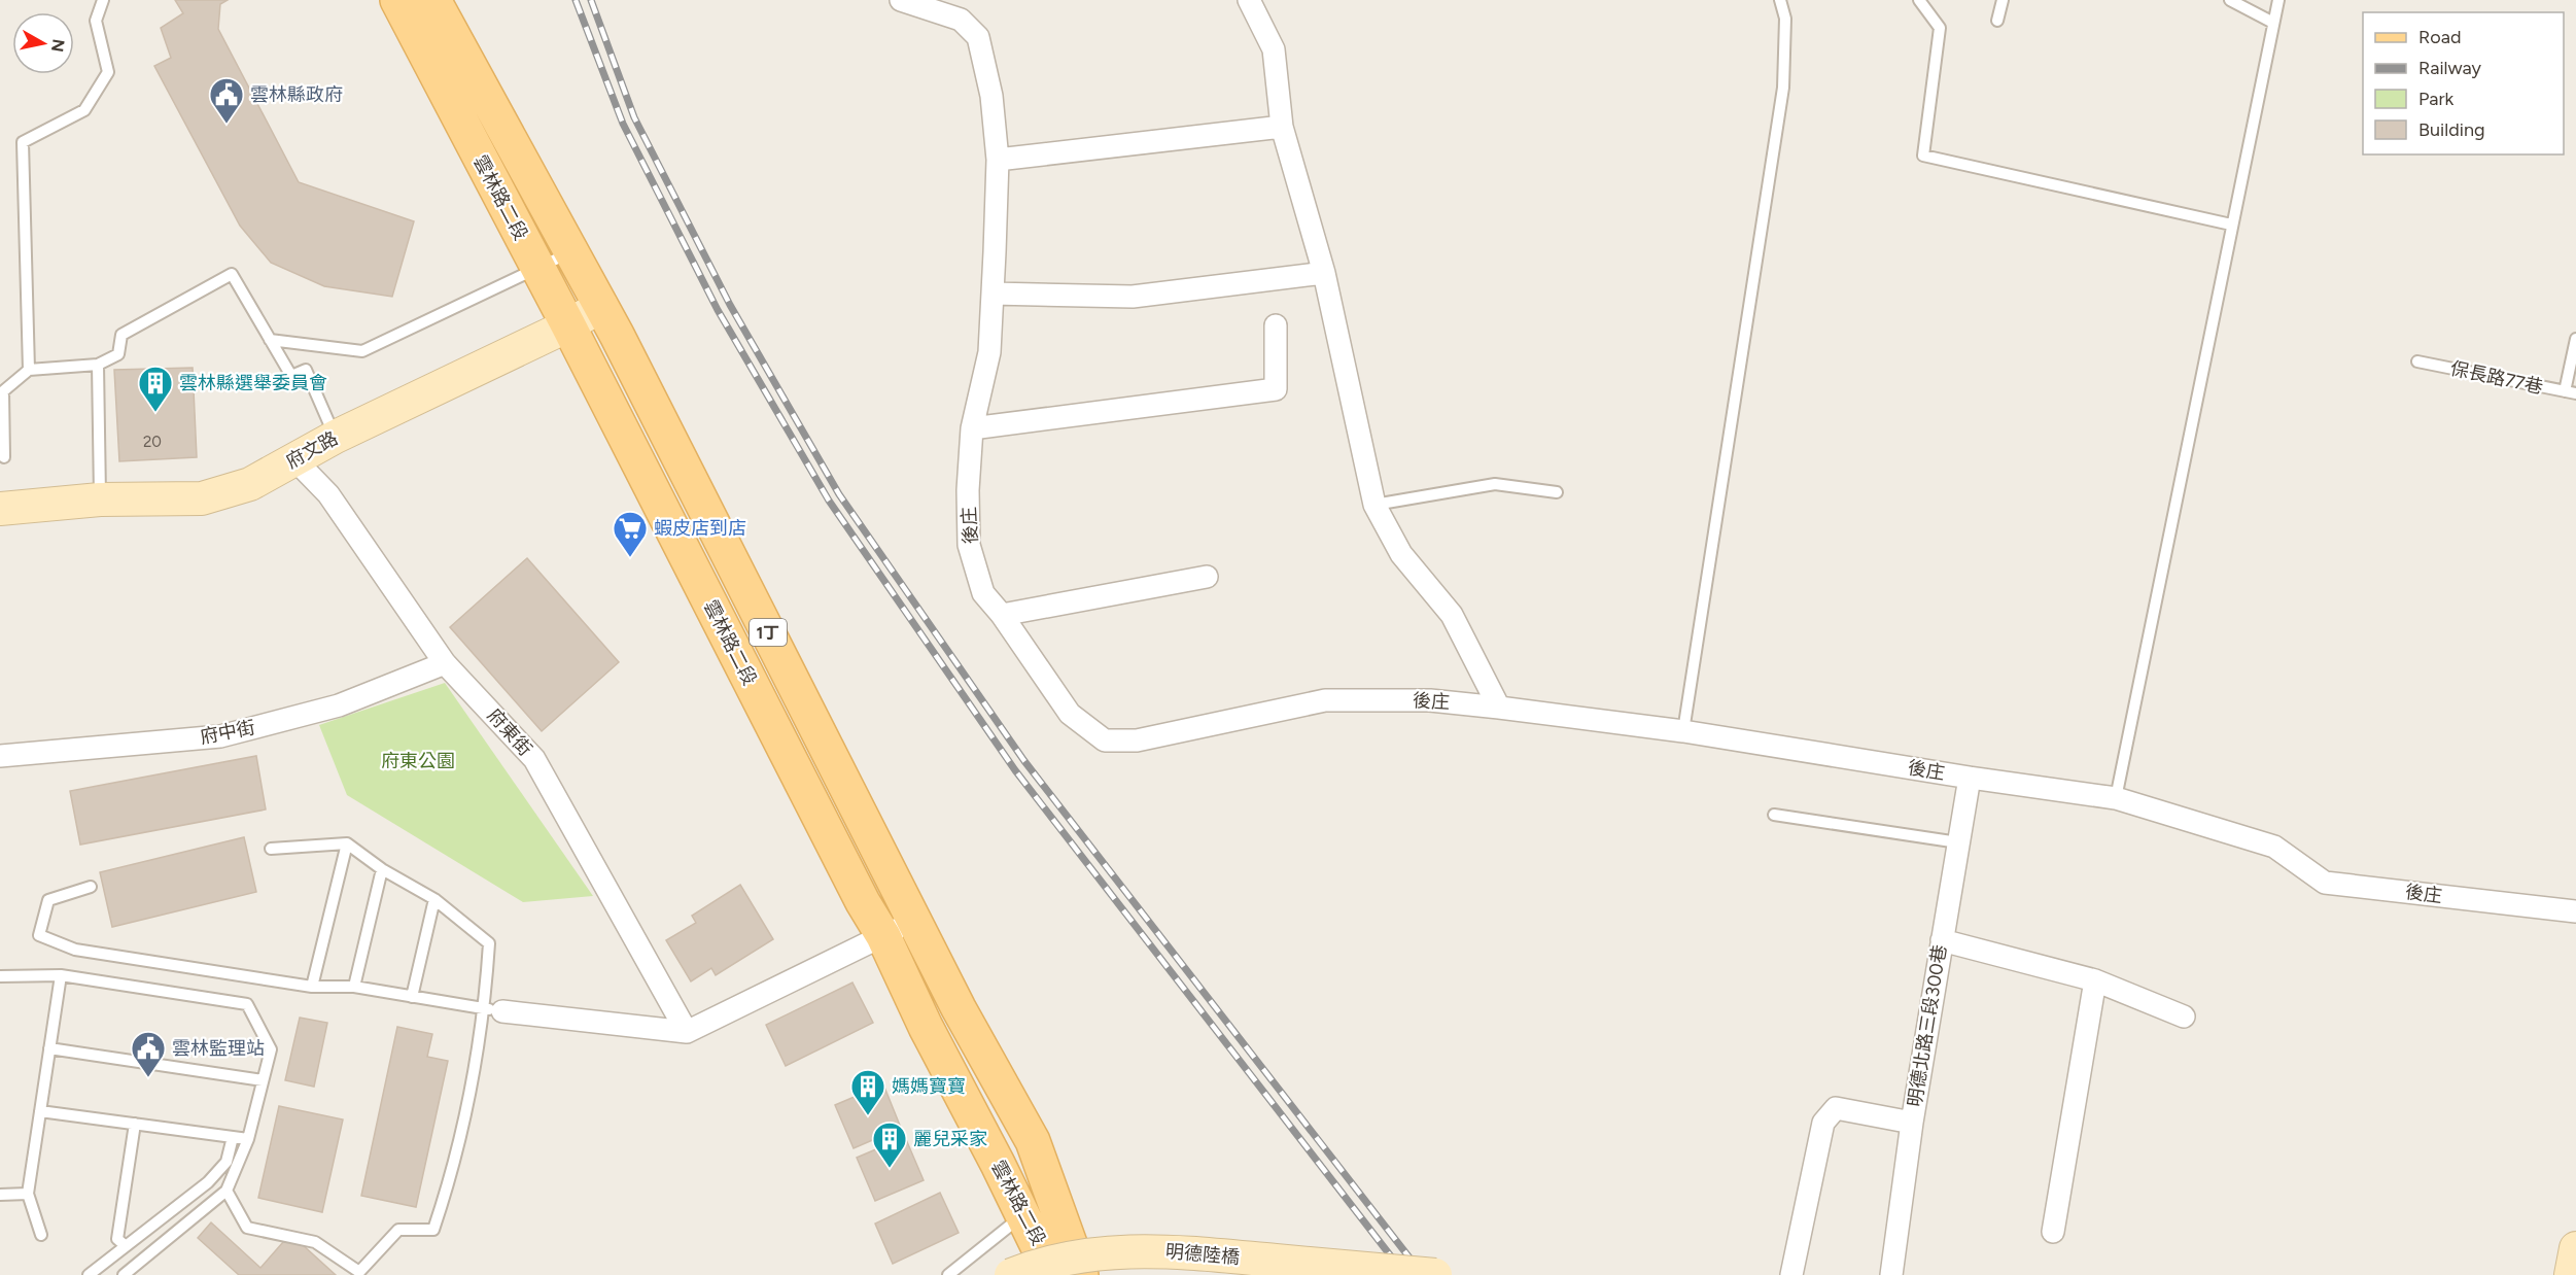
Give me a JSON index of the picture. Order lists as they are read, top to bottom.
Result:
{
  "streets": {
    "main road": ["雲林路二段", "1丁"],
    "street": [
      "府文路",
      "後庄",
      "府中街",
      "府東街",
      "明德北路三段300巷",
      "明德陸橋"
    ],
    "lane": ["保長路77巷"]
  },
  "crossings": [
    ["雲林路二段", "府文路"],
    ["府文路", "府東街"],
    ["後庄", "明德北路三段300巷"],
    ["府中街", "府東街"]
  ],
  "parks": ["府東公園"],
  "places": {
    "public building": ["雲林縣政府", "雲林監理站"],
    "building": ["雲林縣選舉委員會", "媽媽寶寶", "麗兒采家"],
    "supermarket": ["蝦皮店到店"]
  },
  "house_numbers": ["20"],
  "legend": [
    "Road",
    "Railway",
    "Park",
    "Building"
  ],
  "north": "right"
}
